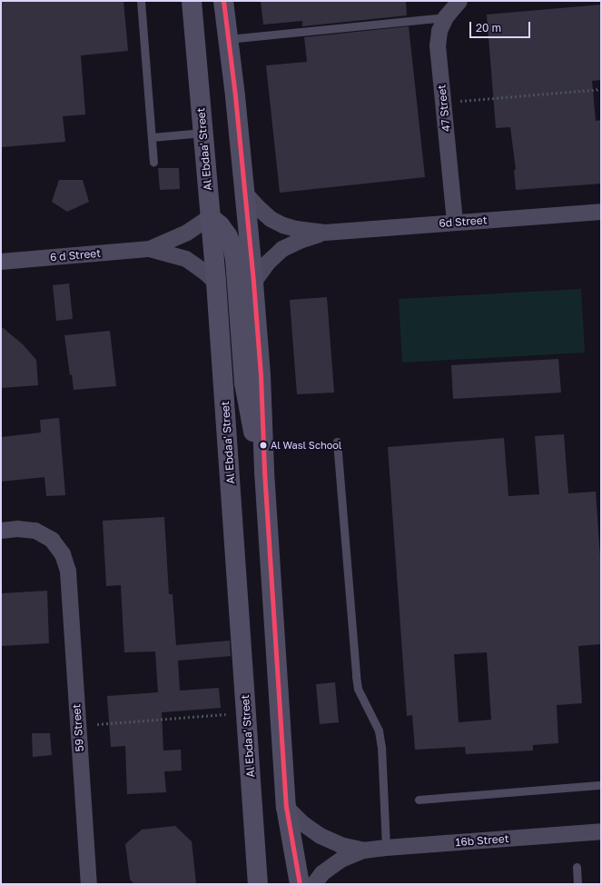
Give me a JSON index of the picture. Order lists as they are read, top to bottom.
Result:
{
  "streets": {
    "main road": ["Al Ebdaa' Street"],
    "street": [
      "47 Street",
      "6d Street",
      "6 d Street",
      "59 Street",
      "16b Street"
    ]
  },
  "crossings": [
    ["47 Street", "6d Street"],
    ["Al Ebdaa' Street", "6 d Street"]
  ],
  "places": ["Al Wasl School"],
  "scale_bar": "20 m"
}
